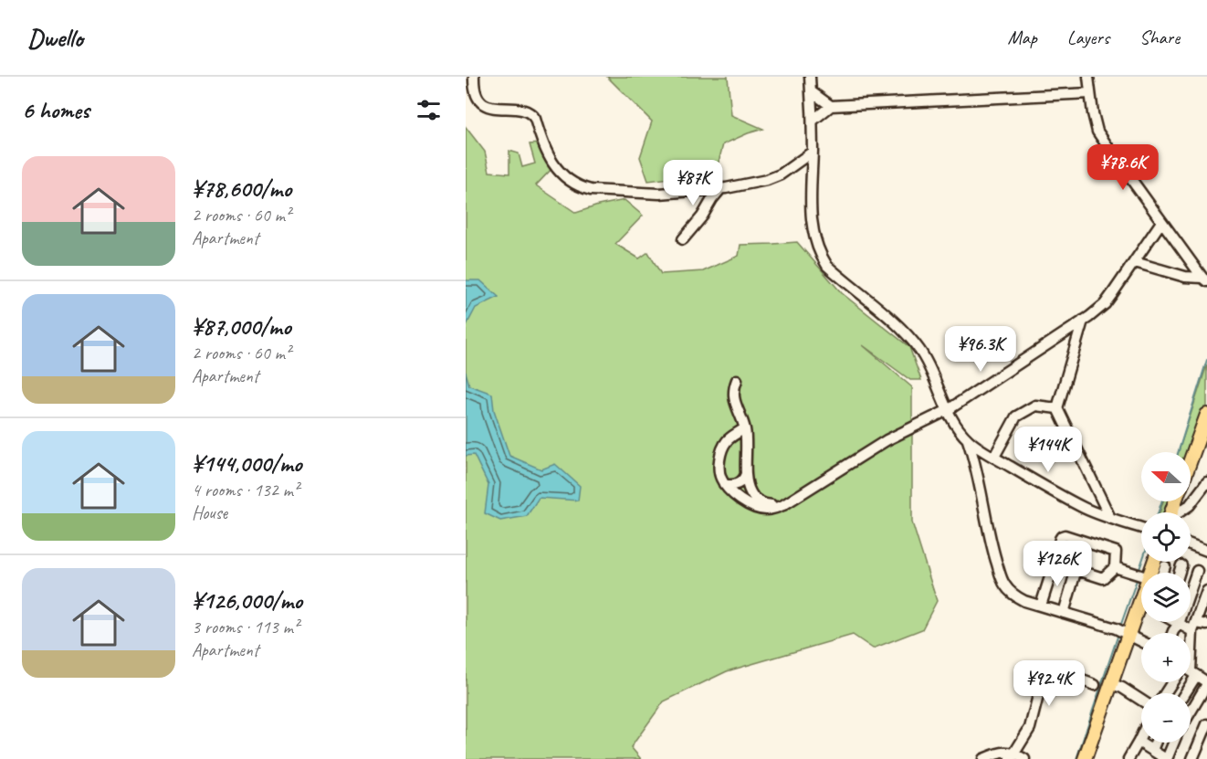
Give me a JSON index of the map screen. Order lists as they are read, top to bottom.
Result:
{
  "north": "left",
  "page": {
    "header": "Dwello",
    "nav": ["Map", "Layers", "Share"],
    "heading": "6 homes",
    "list": [
      {
        "name": "¥78,600/mo",
        "note": "2 rooms · 60 m² · Apartment"
      },
      {
        "name": "¥87,000/mo",
        "note": "2 rooms · 60 m² · Apartment"
      },
      {
        "name": "¥144,000/mo",
        "note": "4 rooms · 132 m² · House"
      },
      {
        "name": "¥126,000/mo",
        "note": "3 rooms · 113 m² · Apartment"
      }
    ],
    "price": [
      "¥78.6K",
      "¥87K",
      "¥96.3K",
      "¥144K",
      "¥126K",
      "¥92.4K"
    ],
    "map_buttons": ["+", "−"]
  }
}
